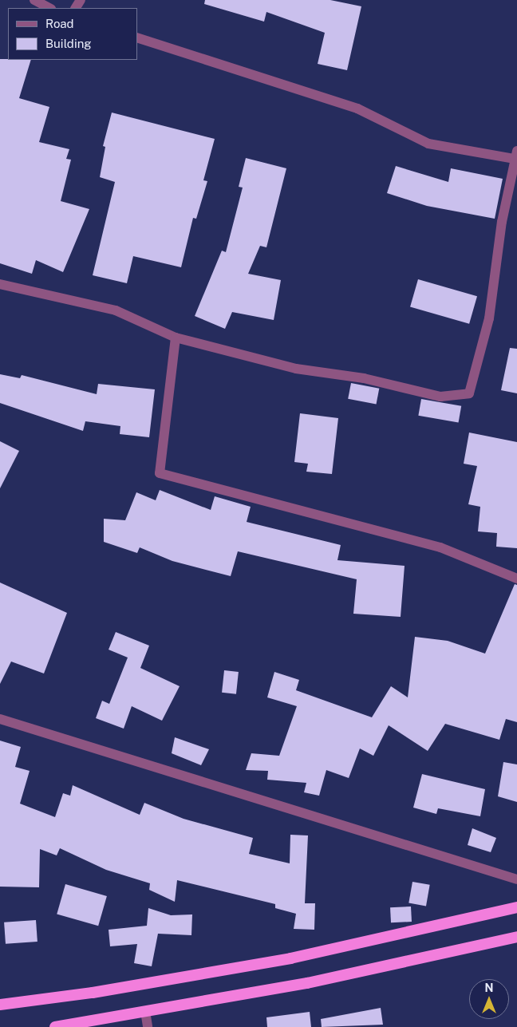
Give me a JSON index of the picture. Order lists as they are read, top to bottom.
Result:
{
  "legend": ["Road", "Building"],
  "north": "top"
}
